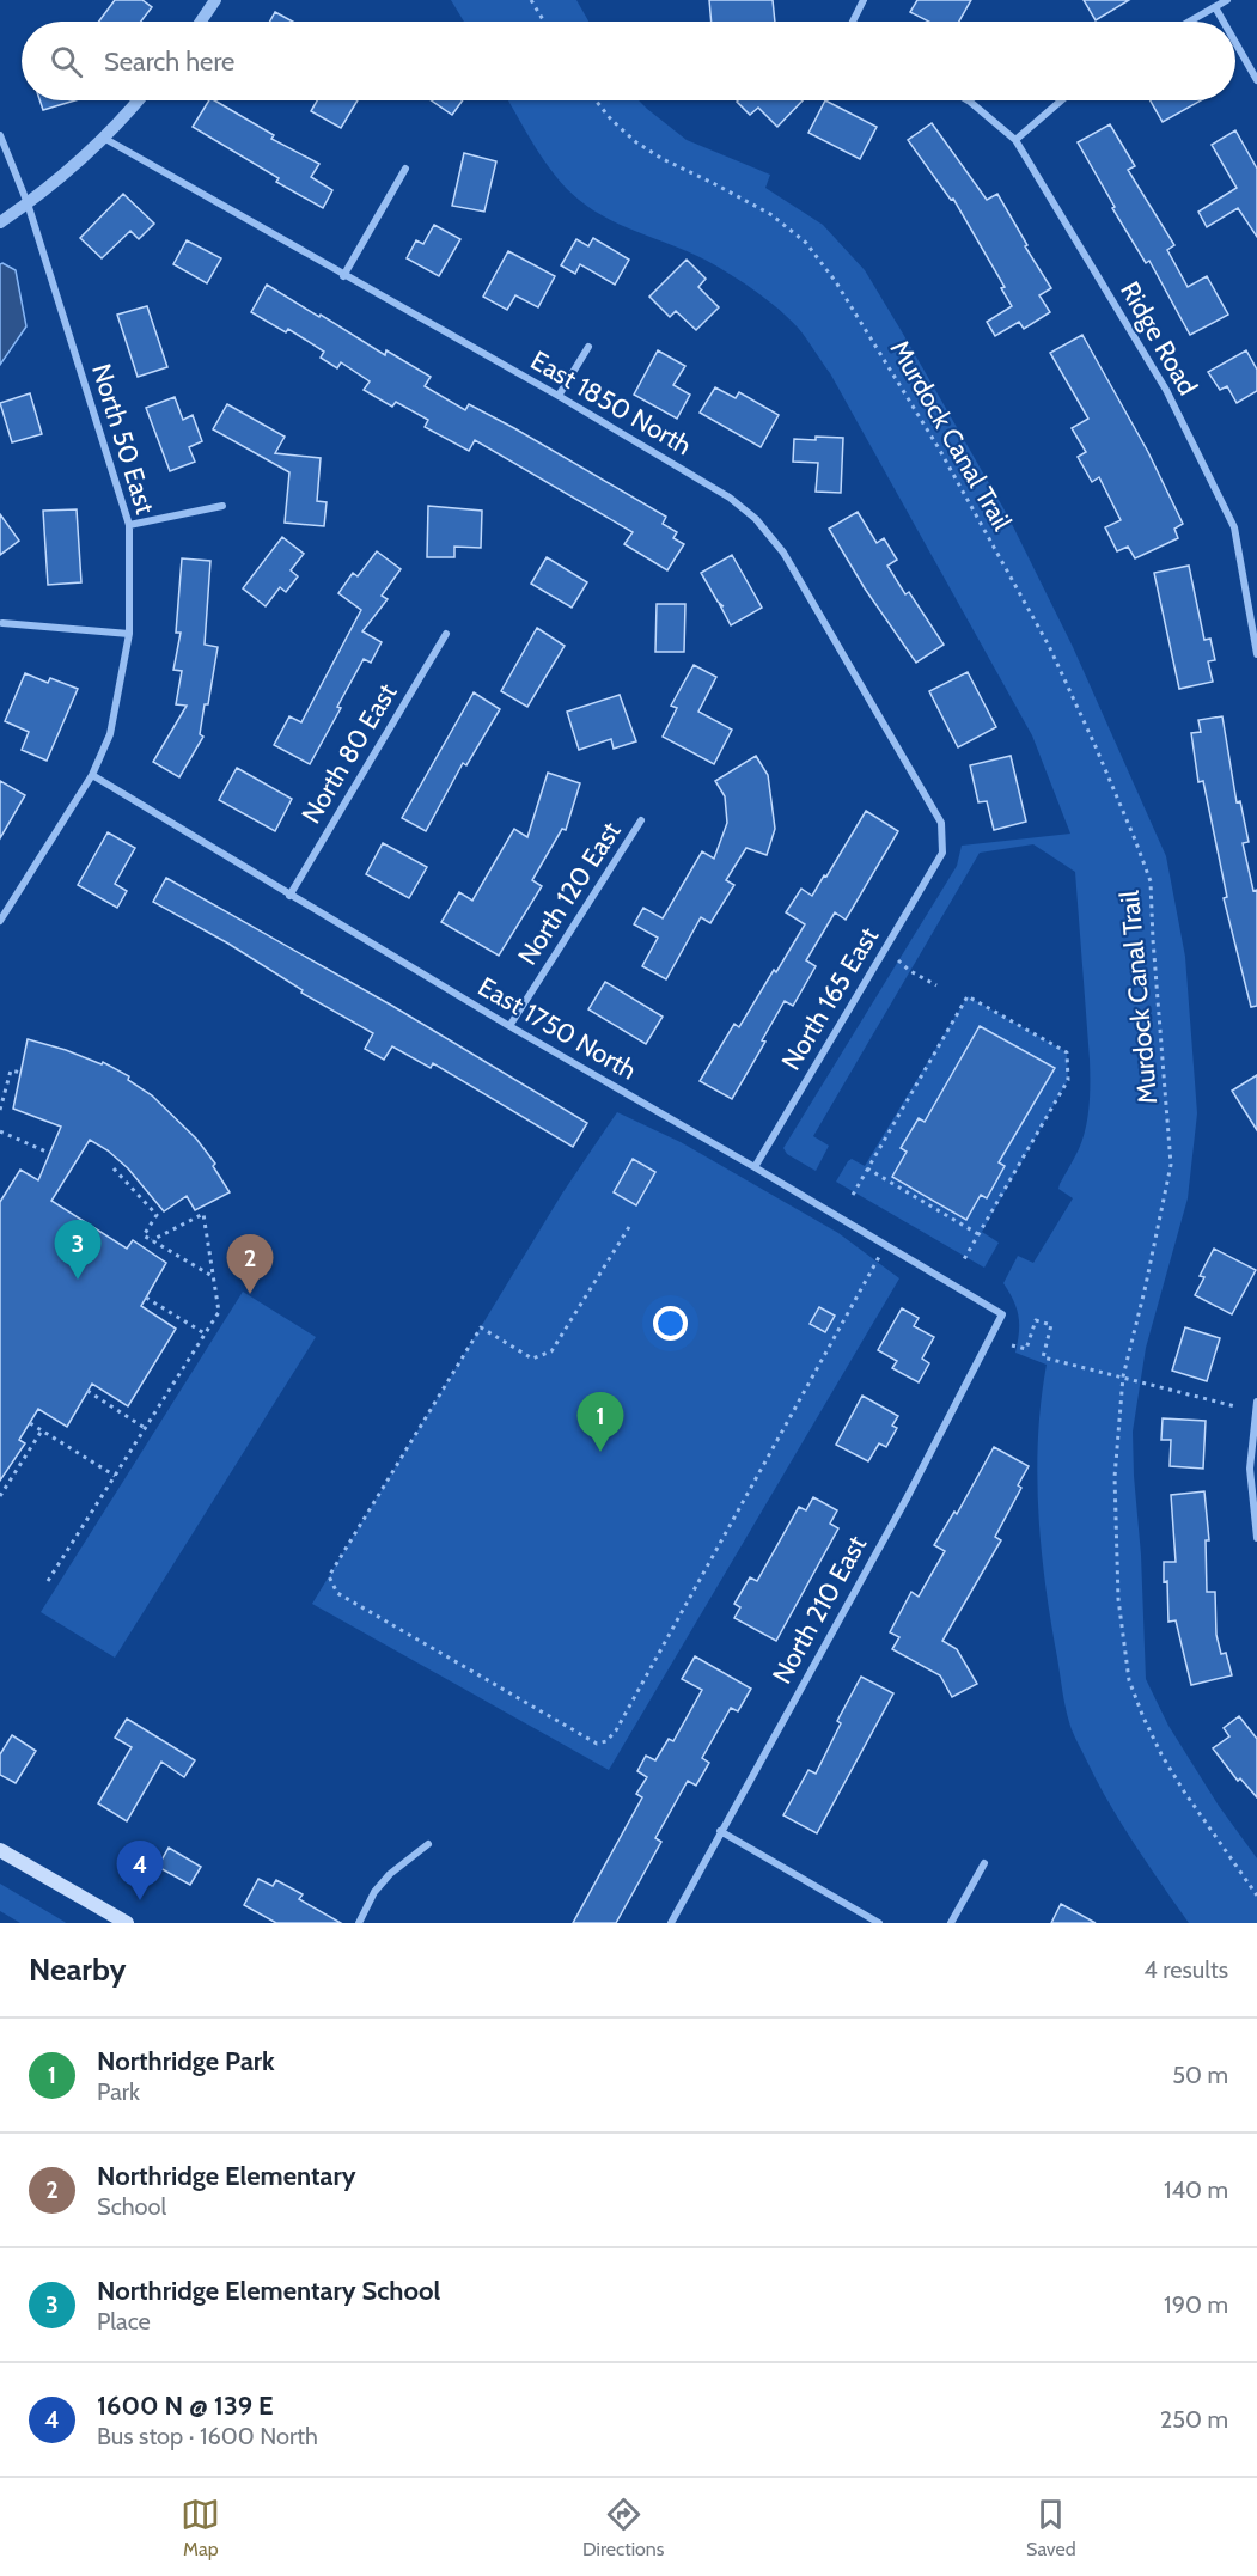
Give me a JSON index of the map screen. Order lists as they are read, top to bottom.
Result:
{
  "streets": {
    "street": [
      "Ridge Road",
      "East 1850 North",
      "North 50 East",
      "North 80 East",
      "North 120 East",
      "North 165 East",
      "East 1750 North",
      "North 210 East"
    ],
    "path": ["Murdock Canal Trail"]
  },
  "crossings": [
    ["East 1850 North", "North 165 East"],
    ["North 50 East", "East 1750 North"],
    ["North 80 East", "East 1750 North"],
    ["North 120 East", "East 1750 North"],
    ["North 165 East", "East 1750 North"],
    ["East 1750 North", "North 210 East"]
  ],
  "page": {
    "search": "Search here",
    "pins": [
      "3",
      "2",
      "1",
      "4"
    ],
    "heading": ["Nearby", "4 results"],
    "list": [
      {
        "mark": "1",
        "name": "Northridge Park",
        "note": "Park",
        "value": "50 m"
      },
      {
        "mark": "2",
        "name": "Northridge Elementary",
        "note": "School",
        "value": "140 m"
      },
      {
        "mark": "3",
        "name": "Northridge Elementary School",
        "note": "Place",
        "value": "190 m"
      },
      {
        "mark": "4",
        "name": "1600 N @ 139 E",
        "note": "Bus stop · 1600 North",
        "value": "250 m"
      }
    ],
    "nav": ["Map", "Directions", "Saved"]
  }
}
